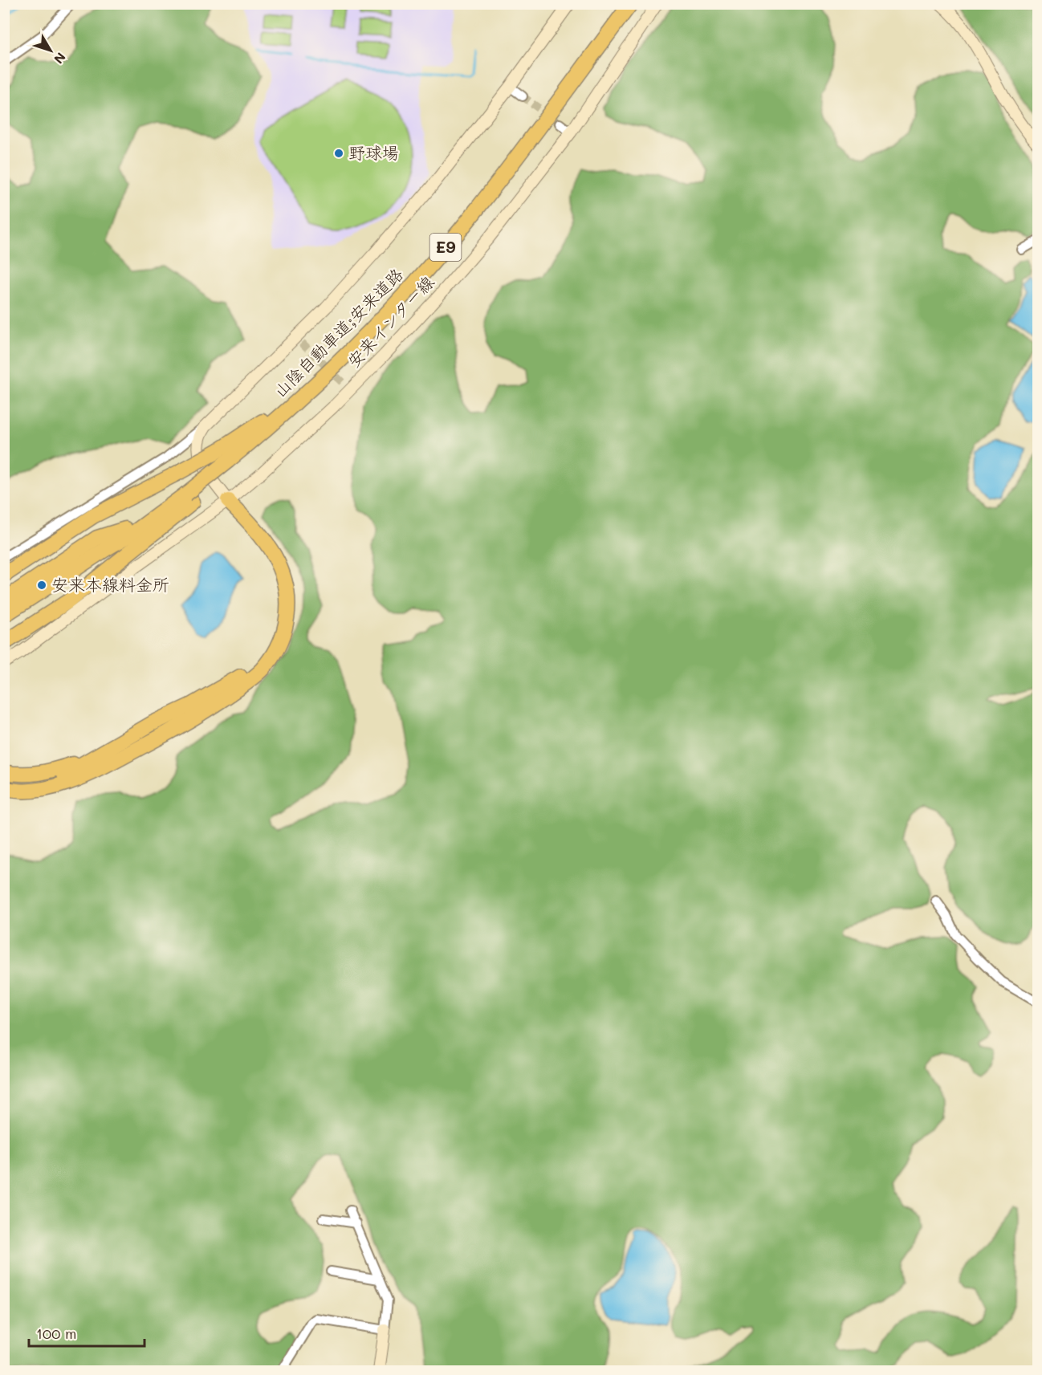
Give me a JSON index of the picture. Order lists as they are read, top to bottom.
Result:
{
  "streets": {
    "highway": ["E9", "山陰自動車道;安来道路"],
    "main road": ["安来インター線"]
  },
  "places": ["野球場", "安来本線料金所"],
  "scale_bar": "100 m",
  "north": "bottom right"
}
